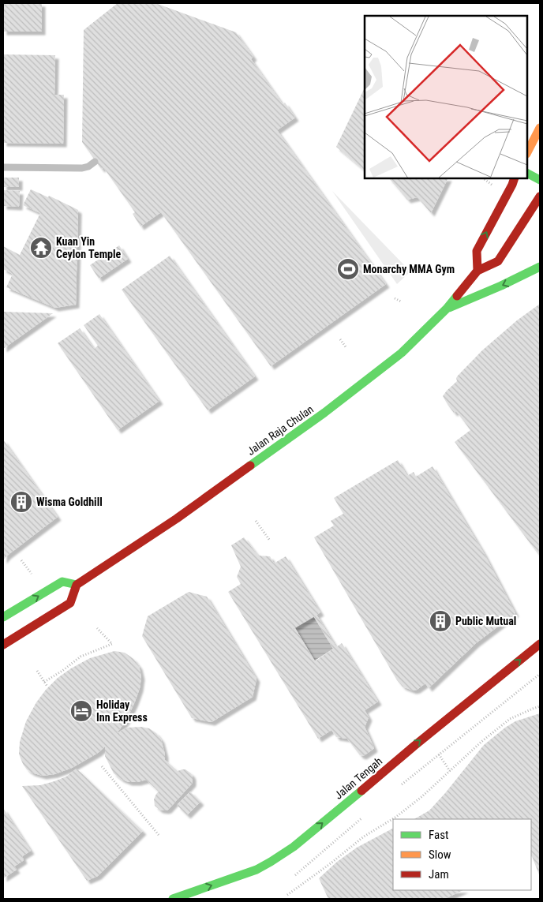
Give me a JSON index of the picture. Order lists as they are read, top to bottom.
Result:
{
  "streets": {
    "main road": ["Jalan Raja Chulan", "Jalan Tengah"]
  },
  "one_way": ["Jalan Tengah"],
  "places": {
    "temple": ["Kuan Yin Ceylon Temple"],
    "sports": ["Monarchy MMA Gym"],
    "building": ["Wisma Goldhill", "Public Mutual"],
    "hotel": ["Holiday Inn Express"]
  },
  "legend": ["Fast", "Slow", "Jam"]
}
